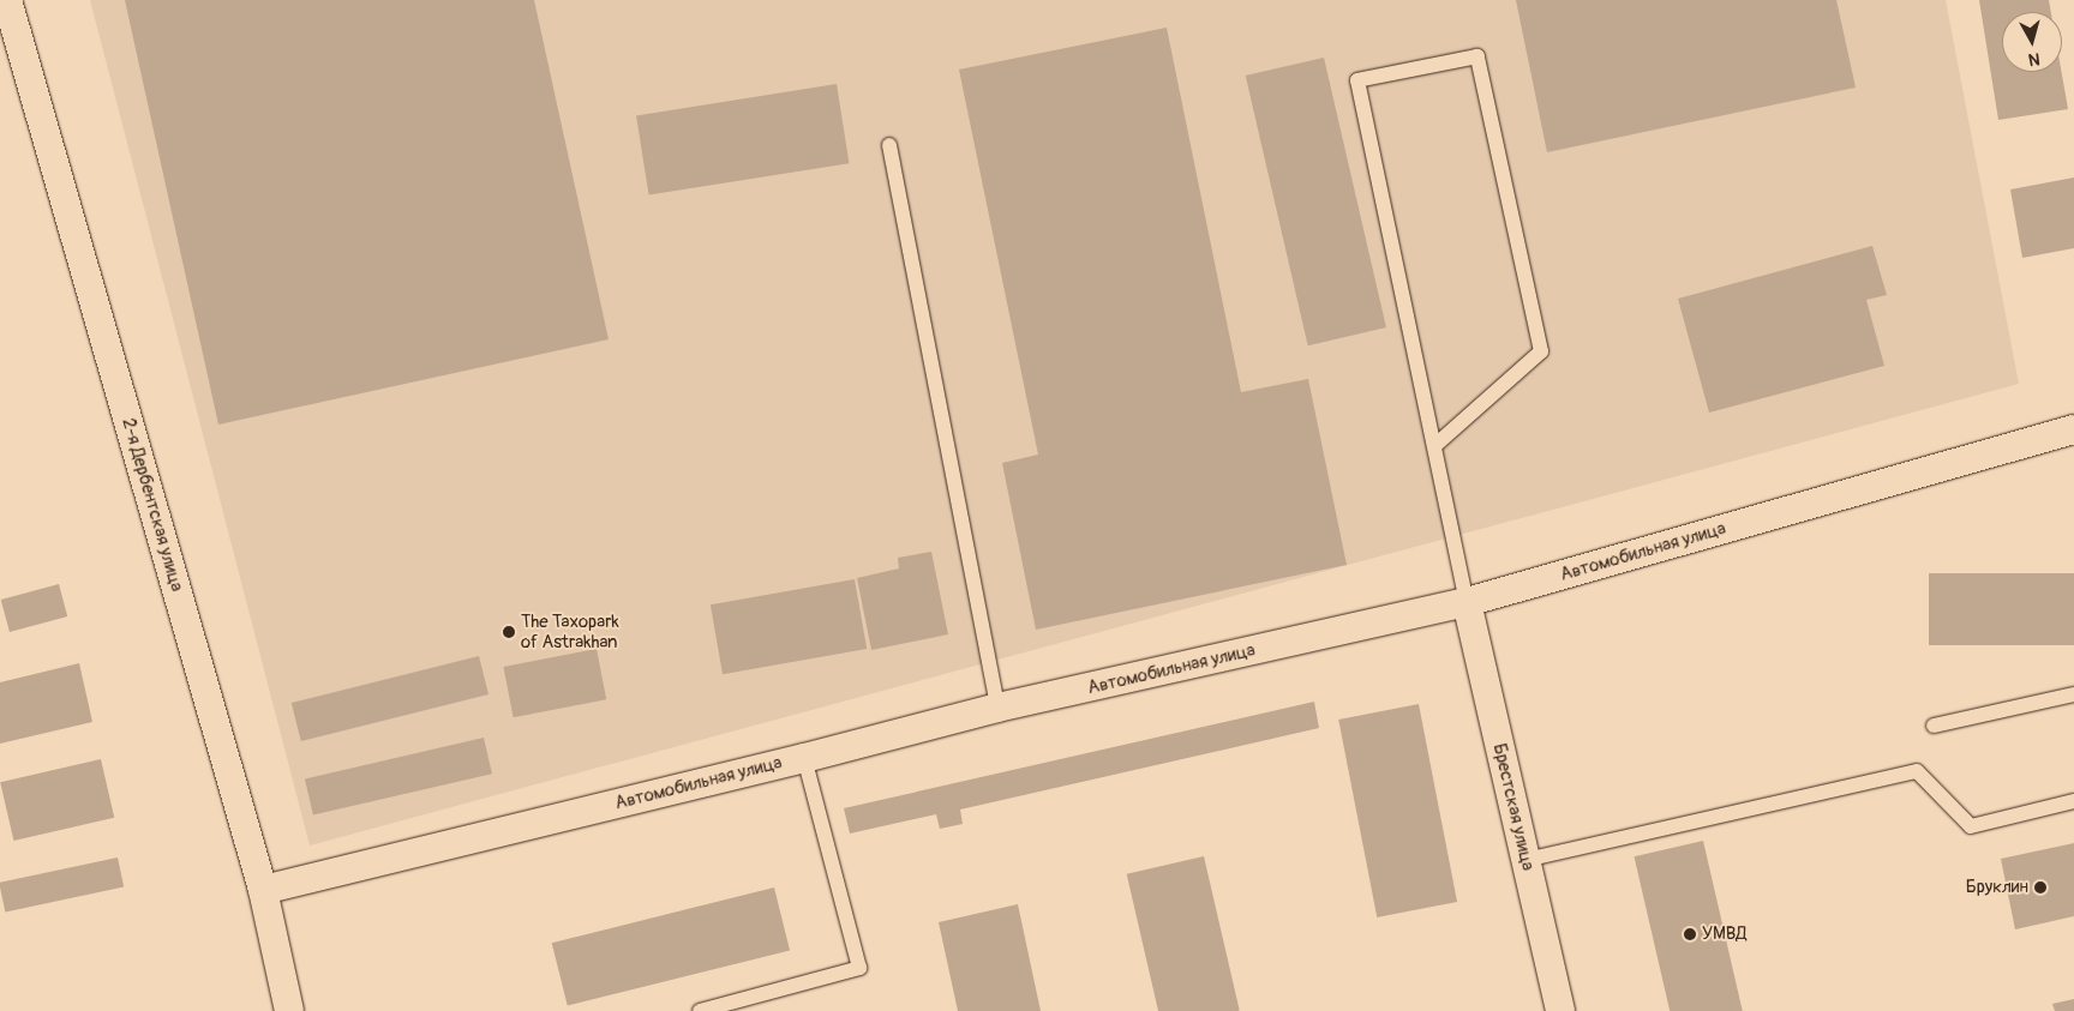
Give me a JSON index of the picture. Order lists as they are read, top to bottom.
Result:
{
  "streets": {
    "street": ["2-я Дербентская улица", "Автомобильная улица", "Брестская улица"]
  },
  "crossings": [
    ["2-я Дербентская улица", "Автомобильная улица"],
    ["Автомобильная улица", "Брестская улица"]
  ],
  "places": ["The Taxopark of Astrakhan", "Бруклин", "УМВД"],
  "north": "bottom"
}
